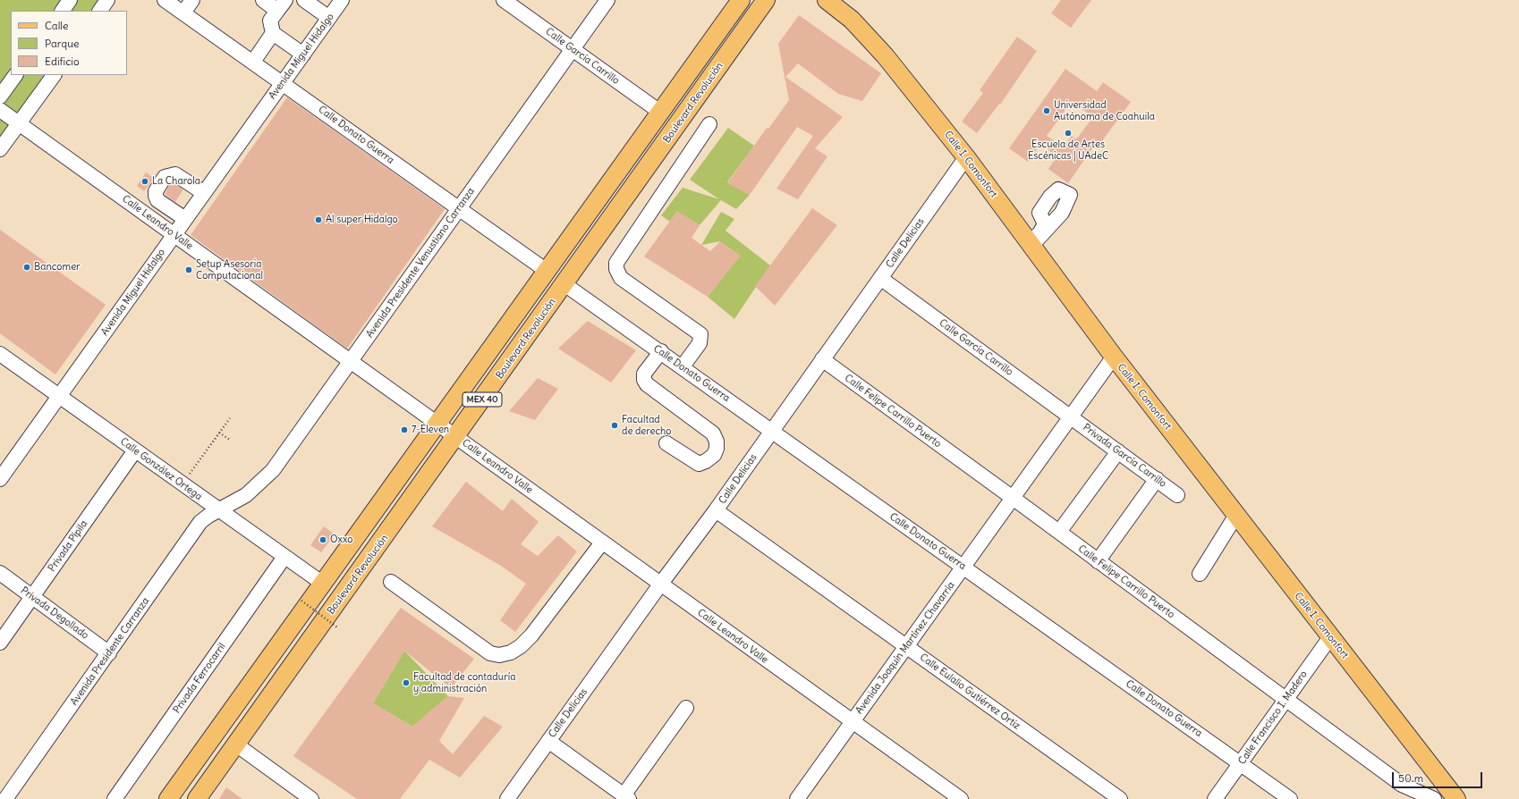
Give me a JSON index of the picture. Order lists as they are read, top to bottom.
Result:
{
  "streets": {
    "main road": ["Boulevard Revolución", "Calle I. Comonfort", "MEX 40"],
    "street": [
      "Avenida Miguel Hidalgo",
      "Calle García Carrillo",
      "Calle Donato Guerra",
      "Calle Leandro Valle",
      "Calle Delicias",
      "Avenida Presidente Venustiano Carranza",
      "Calle Felipe Carrillo Puerto",
      "Privada García Carrillo",
      "Calle González Ortega",
      "Privada Pípila",
      "Privada Degollado",
      "Avenida Joaquín Martínez Chavarría",
      "Avenida Presidente Carranza",
      "Privada Ferrocarril",
      "Calle Eulalio Gutiérrez Ortiz",
      "Calle Francisco I. Madero"
    ]
  },
  "crossings": [
    ["Avenida Miguel Hidalgo", "Calle Donato Guerra"],
    ["Avenida Miguel Hidalgo", "Calle Leandro Valle"],
    ["Avenida Miguel Hidalgo", "Calle González Ortega"],
    ["Calle García Carrillo", "Calle Delicias"],
    ["Calle García Carrillo", "Avenida Presidente Venustiano Carranza"],
    ["Calle García Carrillo", "MEX 40"],
    ["Calle García Carrillo", "Privada García Carrillo"],
    ["Calle García Carrillo", "Avenida Joaquín Martínez Chavarría"],
    ["Boulevard Revolución", "Calle Donato Guerra"],
    ["Boulevard Revolución", "Calle Leandro Valle"],
    ["Calle Donato Guerra", "Calle Delicias"],
    ["Calle Donato Guerra", "Avenida Presidente Venustiano Carranza"],
    ["Calle Donato Guerra", "MEX 40"],
    ["Calle Donato Guerra", "Avenida Joaquín Martínez Chavarría"],
    ["Calle Donato Guerra", "Calle Francisco I. Madero"],
    ["Calle I. Comonfort", "Calle Delicias"],
    ["Calle I. Comonfort", "Avenida Joaquín Martínez Chavarría"],
    ["Calle I. Comonfort", "Calle Francisco I. Madero"],
    ["Calle Leandro Valle", "Calle Delicias"],
    ["Calle Leandro Valle", "Avenida Presidente Venustiano Carranza"],
    ["Calle Leandro Valle", "MEX 40"],
    ["Calle Leandro Valle", "Avenida Joaquín Martínez Chavarría"],
    ["Calle Delicias", "Calle Felipe Carrillo Puerto"],
    ["Calle Delicias", "Calle Eulalio Gutiérrez Ortiz"],
    ["Avenida Presidente Venustiano Carranza", "Calle González Ortega"],
    ["Avenida Presidente Venustiano Carranza", "Avenida Presidente Carranza"],
    ["MEX 40", "Calle González Ortega"],
    ["Calle Felipe Carrillo Puerto", "Avenida Joaquín Martínez Chavarría"],
    ["Calle Felipe Carrillo Puerto", "Calle Francisco I. Madero"],
    ["Privada García Carrillo", "Avenida Joaquín Martínez Chavarría"],
    ["Calle González Ortega", "Privada Pípila"],
    ["Calle González Ortega", "Avenida Presidente Carranza"],
    ["Calle González Ortega", "Privada Ferrocarril"],
    ["Privada Pípila", "Privada Degollado"],
    ["Privada Degollado", "Avenida Presidente Carranza"],
    ["Avenida Joaquín Martínez Chavarría", "Calle Eulalio Gutiérrez Ortiz"]
  ],
  "places": [
    "Universidad Autónoma de Coahuila",
    "Escuela de Artes Escénicas | UAdeC",
    "La Charola",
    "Al super Hidalgo",
    "Bancomer",
    "Setup Asesoria Computacional",
    "Facultad de derecho",
    "7-Eleven",
    "Oxxo",
    "Facultad de contaduría y administración"
  ],
  "legend": ["Calle", "Parque", "Edificio"],
  "scale_bar": "50 m"
}
